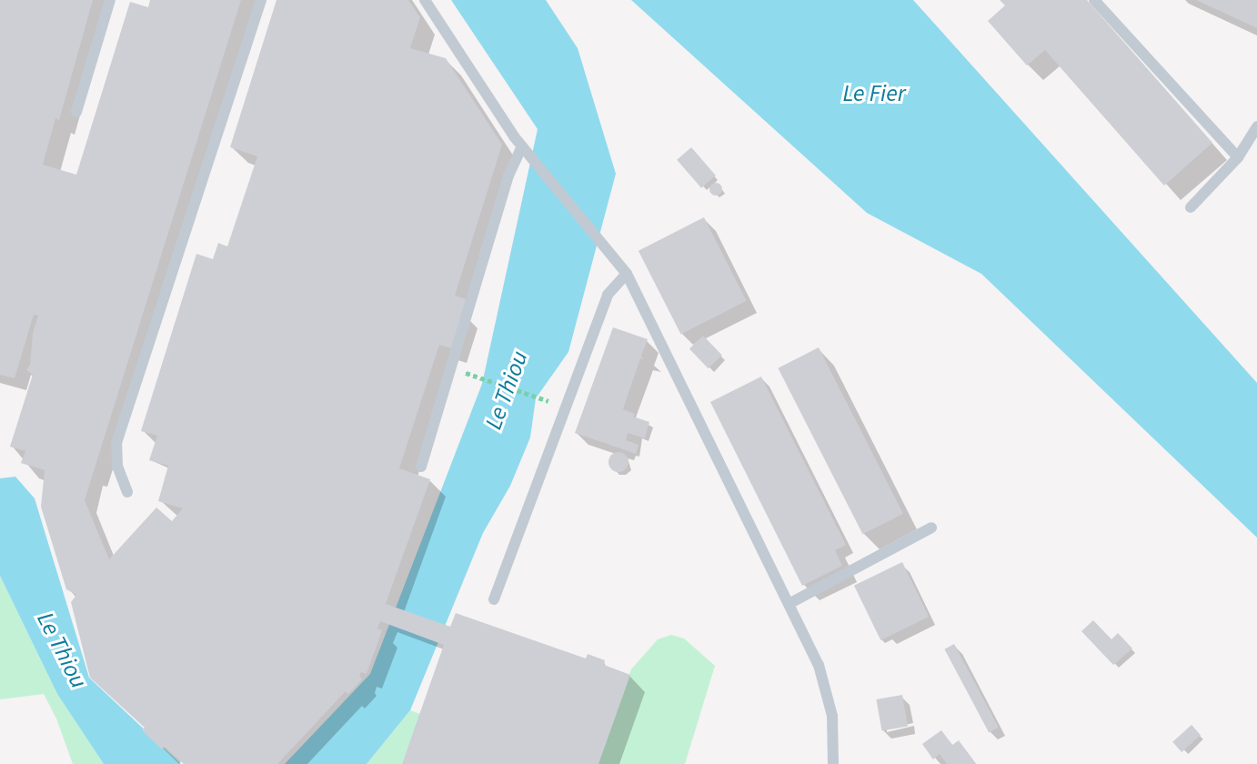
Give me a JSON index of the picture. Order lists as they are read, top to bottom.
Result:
{
  "water": ["Le Fier", "Le Thiou"]
}
